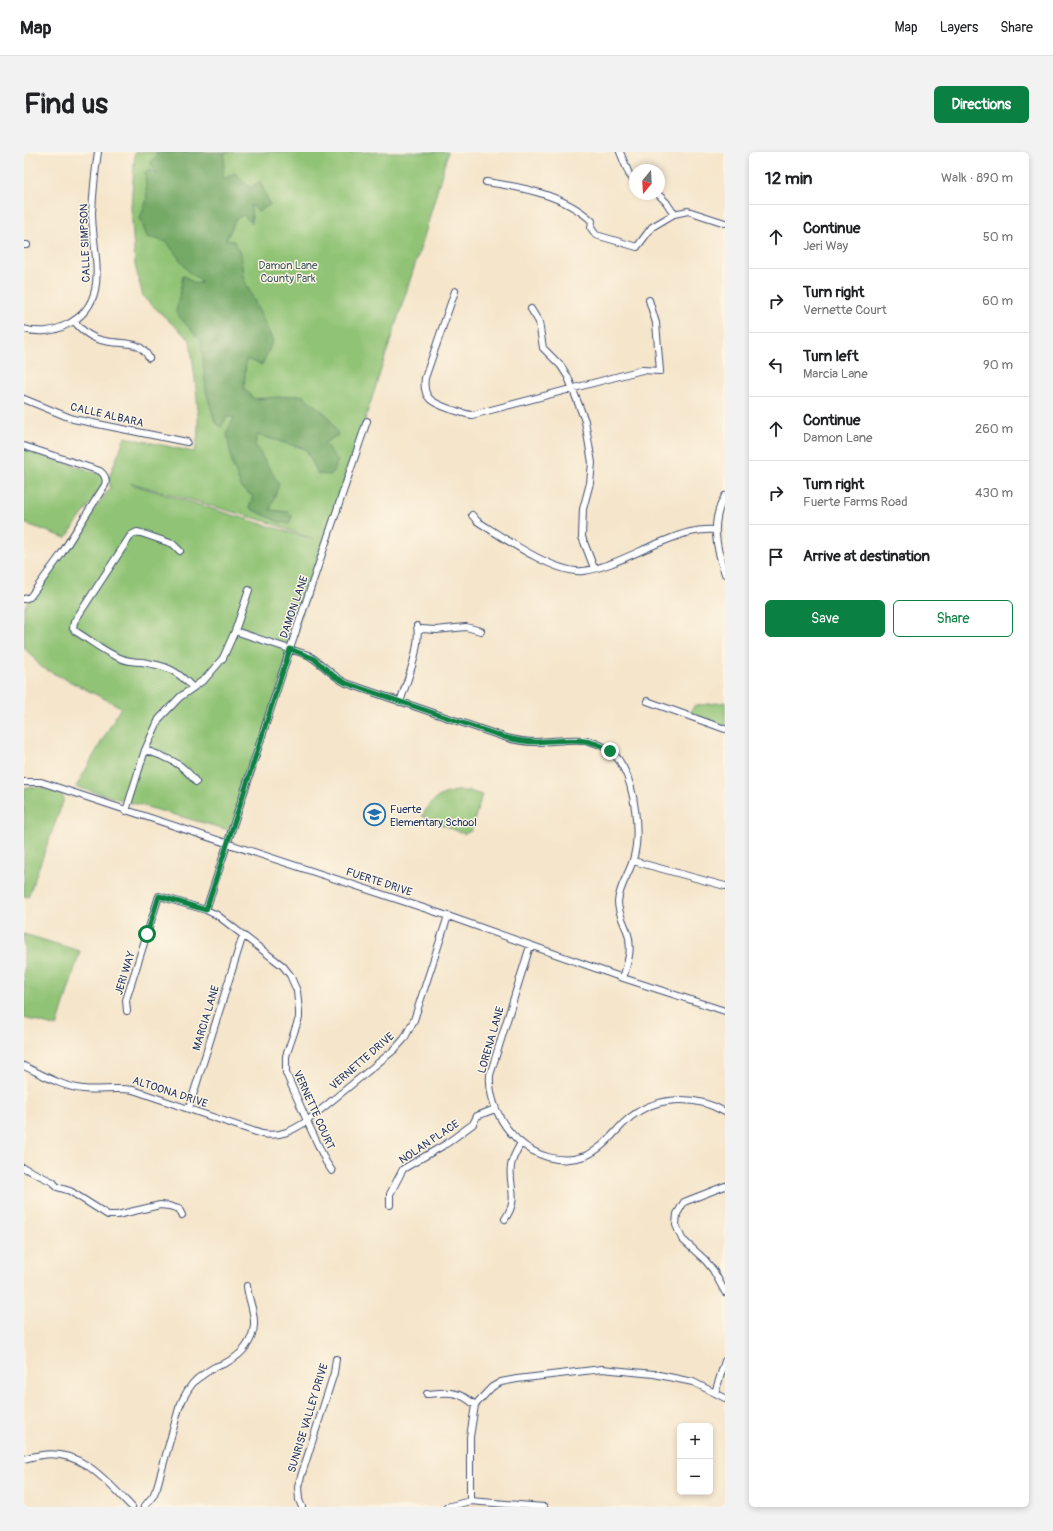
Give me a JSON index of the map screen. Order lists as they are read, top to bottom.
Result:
{
  "streets": {
    "street": [
      "CALLE SIMPSON",
      "CALLE ALBARA",
      "DAMON LANE",
      "FUERTE DRIVE",
      "JERI WAY",
      "MARCIA LANE",
      "LORENA LANE",
      "VERNETTE DRIVE",
      "ALTOONA DRIVE",
      "VERNETTE COURT",
      "NOLAN PLACE",
      "SUNRISE VALLEY DRIVE"
    ]
  },
  "crossings": [
    ["DAMON LANE", "FUERTE DRIVE"],
    ["FUERTE DRIVE", "LORENA LANE"],
    ["FUERTE DRIVE", "VERNETTE DRIVE"],
    ["JERI WAY", "VERNETTE COURT"],
    ["MARCIA LANE", "ALTOONA DRIVE"],
    ["MARCIA LANE", "VERNETTE COURT"],
    ["LORENA LANE", "NOLAN PLACE"],
    ["VERNETTE DRIVE", "ALTOONA DRIVE"],
    ["VERNETTE DRIVE", "VERNETTE COURT"],
    ["ALTOONA DRIVE", "VERNETTE COURT"]
  ],
  "parks": ["Damon Lane County Park"],
  "places": {
    "school or university": ["Fuerte Elementary School"]
  },
  "north": "bottom",
  "page": {
    "header": "Map",
    "nav": ["Map", "Layers", "Share"],
    "buttons": [
      "Directions",
      ["Save", "Share"]
    ],
    "title": "Find us",
    "heading": ["12 min", "Walk · 890 m"],
    "list": [
      ["Continue", "Jeri Way", "50 m"],
      ["Turn right", "Vernette Court", "60 m"],
      ["Turn left", "Marcia Lane", "90 m"],
      ["Continue", "Damon Lane", "260 m"],
      ["Turn right", "Fuerte Farms Road", "430 m"],
      "Arrive at destination"
    ],
    "map_buttons": ["+", "−"]
  }
}
